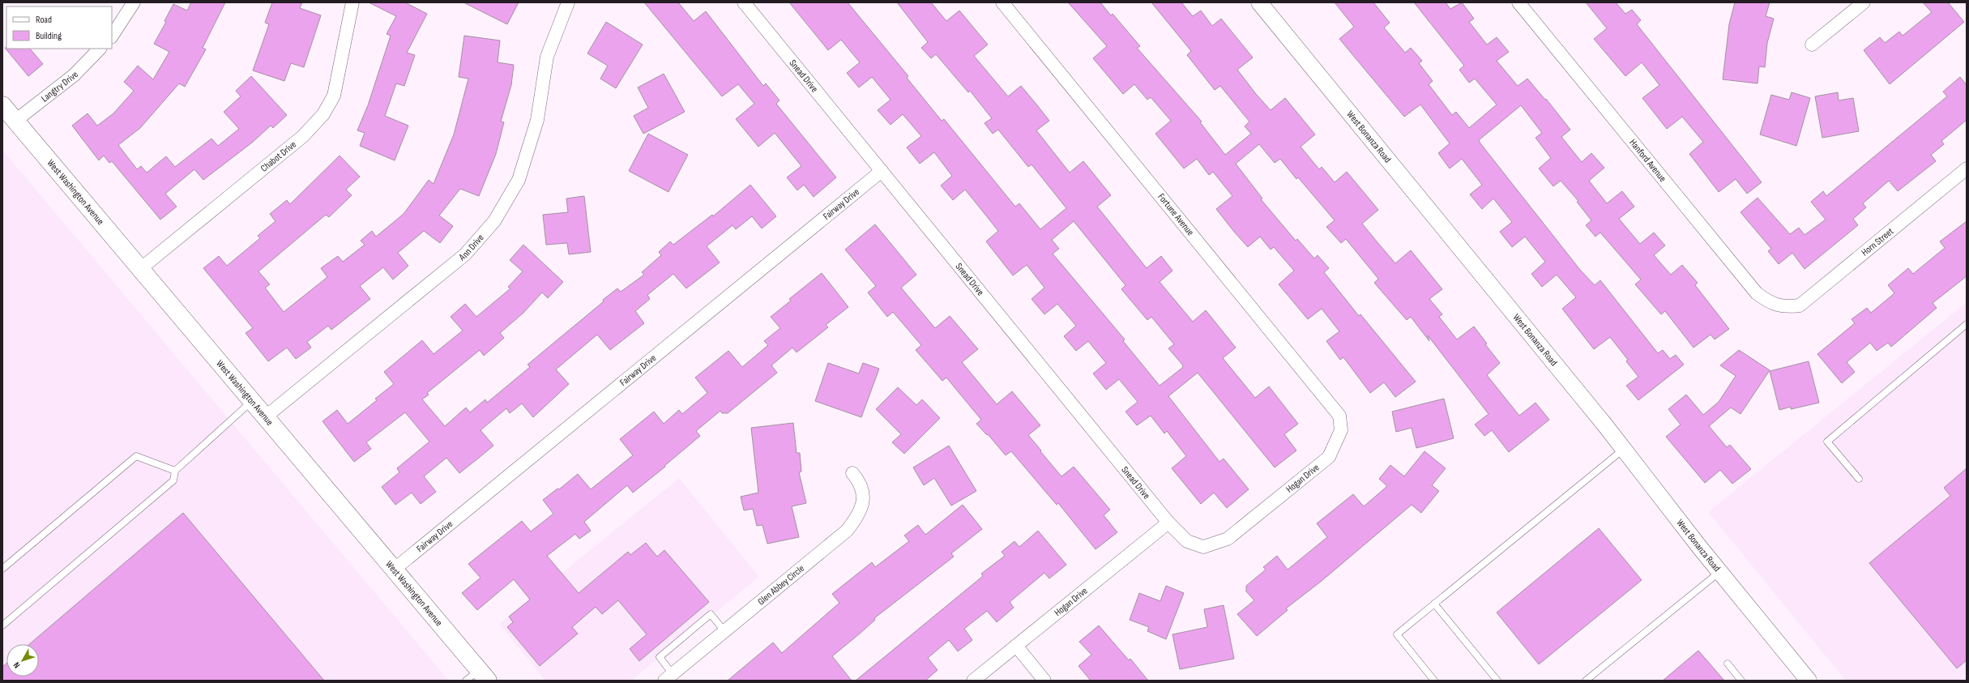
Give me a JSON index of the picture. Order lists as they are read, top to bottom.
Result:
{
  "streets": {
    "main road": ["West Washington Avenue"],
    "street": [
      "Snead Drive",
      "Langtry Drive",
      "West Bonanza Road",
      "Chabot Drive",
      "Hanford Avenue",
      "Fairway Drive",
      "Fortune Avenue",
      "Horn Street",
      "Ann Drive",
      "Hogan Drive",
      "Glen Abbey Circle"
    ]
  },
  "crossings": [
    ["Snead Drive", "Fairway Drive"],
    ["Snead Drive", "Hogan Drive"],
    ["Langtry Drive", "West Washington Avenue"],
    ["Chabot Drive", "West Washington Avenue"],
    ["Hanford Avenue", "Horn Street"],
    ["West Washington Avenue", "Fairway Drive"],
    ["West Washington Avenue", "Ann Drive"],
    ["Fortune Avenue", "Hogan Drive"]
  ],
  "legend": ["Road", "Building"],
  "north": "bottom left"
}
